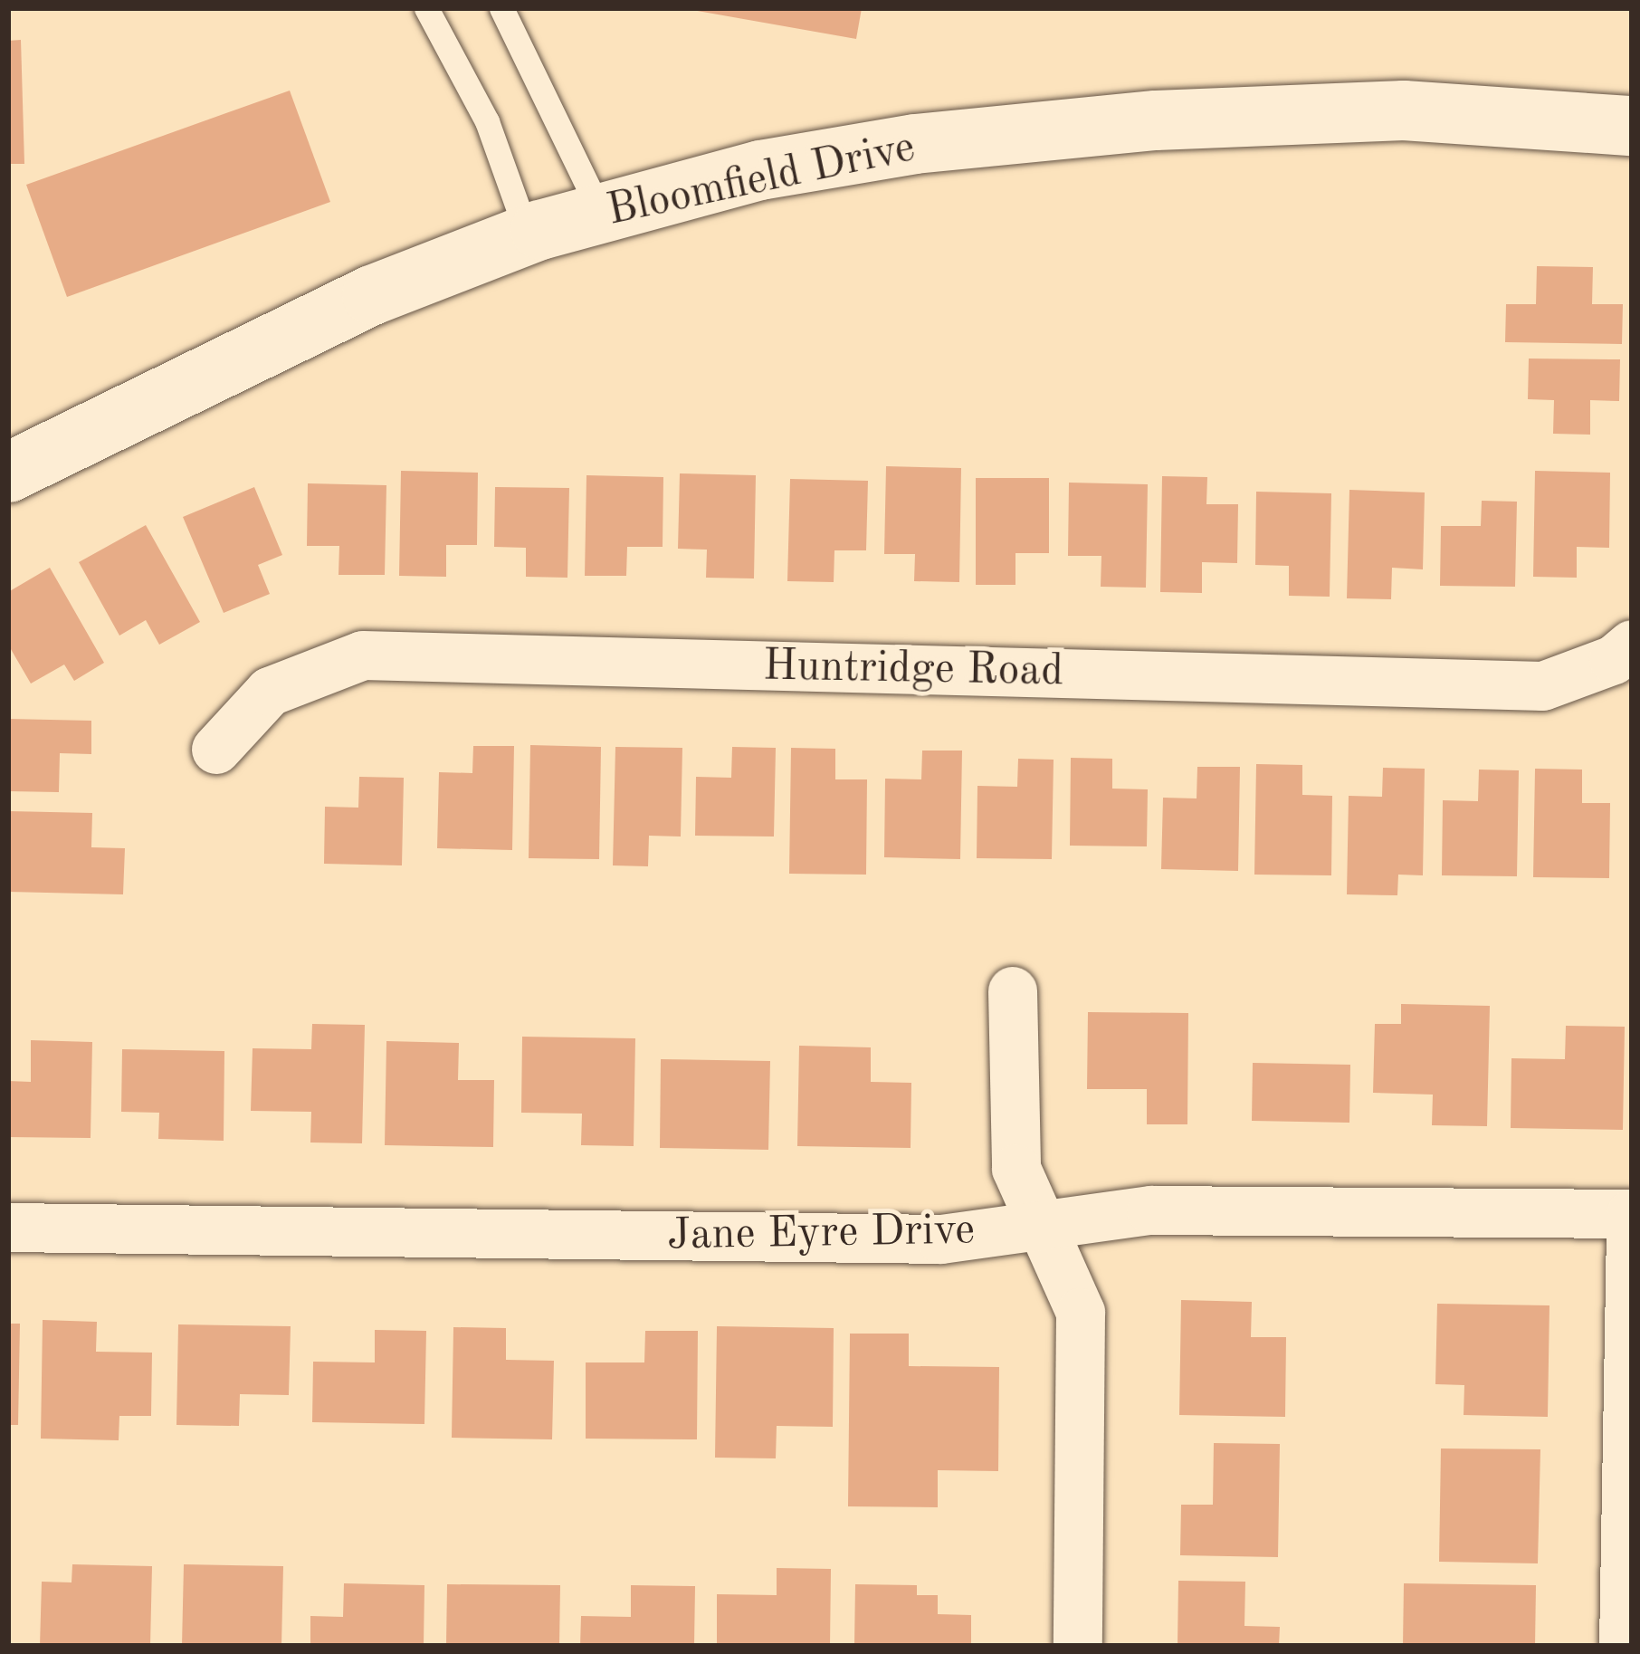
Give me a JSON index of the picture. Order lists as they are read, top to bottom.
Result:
{
  "streets": {
    "street": ["Bloomfield Drive", "Huntridge Road", "Jane Eyre Drive"]
  }
}
